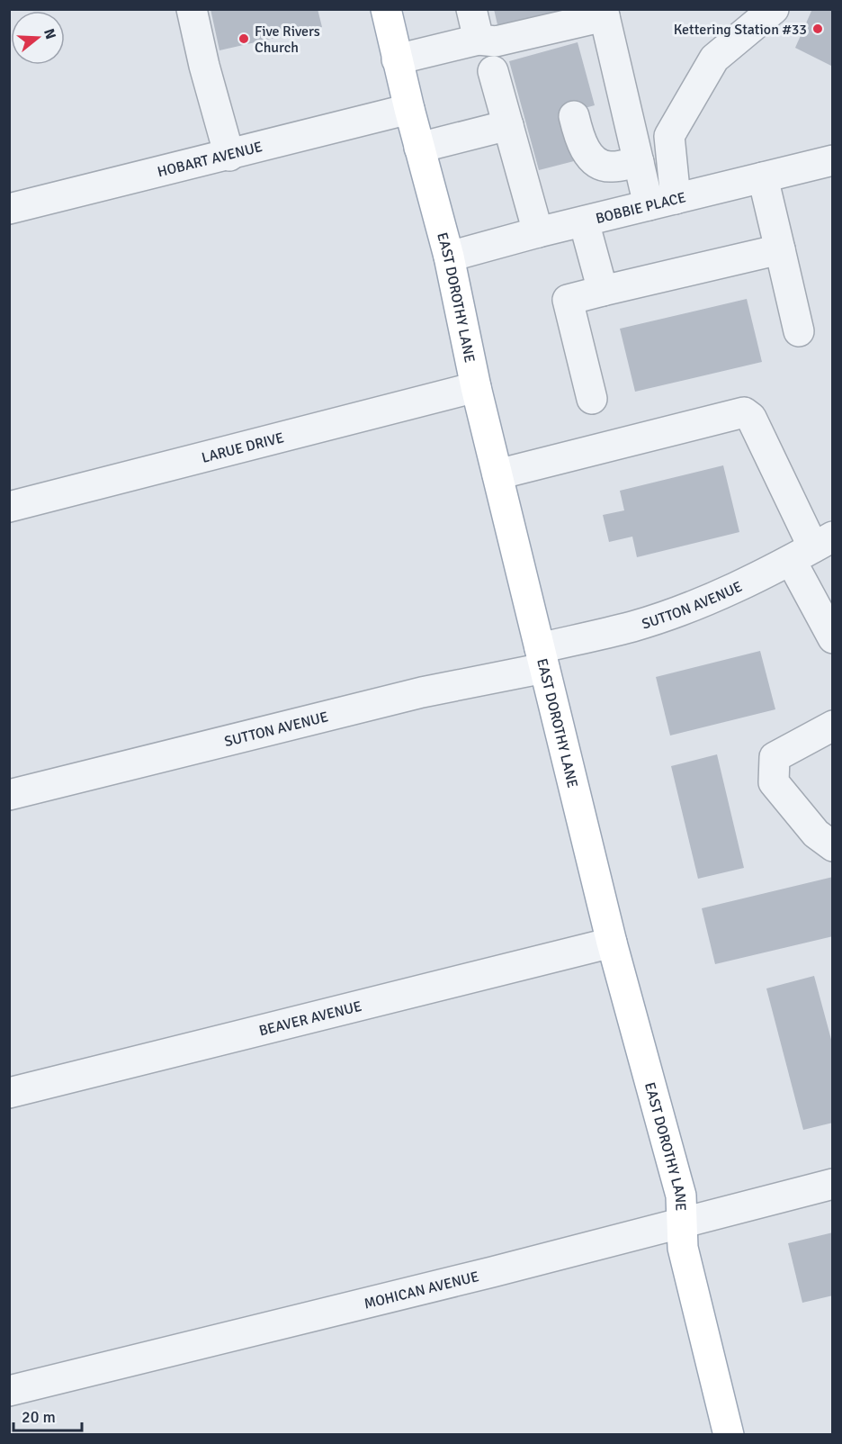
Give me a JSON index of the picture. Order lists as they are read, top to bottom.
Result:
{
  "streets": {
    "main road": ["EAST DOROTHY LANE"],
    "street": [
      "HOBART AVENUE",
      "BOBBIE PLACE",
      "LARUE DRIVE",
      "SUTTON AVENUE",
      "BEAVER AVENUE",
      "MOHICAN AVENUE"
    ]
  },
  "crossings": [
    ["HOBART AVENUE", "EAST DOROTHY LANE"],
    ["BOBBIE PLACE", "EAST DOROTHY LANE"],
    ["EAST DOROTHY LANE", "LARUE DRIVE"],
    ["EAST DOROTHY LANE", "SUTTON AVENUE"],
    ["EAST DOROTHY LANE", "BEAVER AVENUE"],
    ["EAST DOROTHY LANE", "MOHICAN AVENUE"]
  ],
  "places": ["Kettering Station #33", "Five Rivers Church"],
  "scale_bar": "20 m",
  "north": "right"
}
